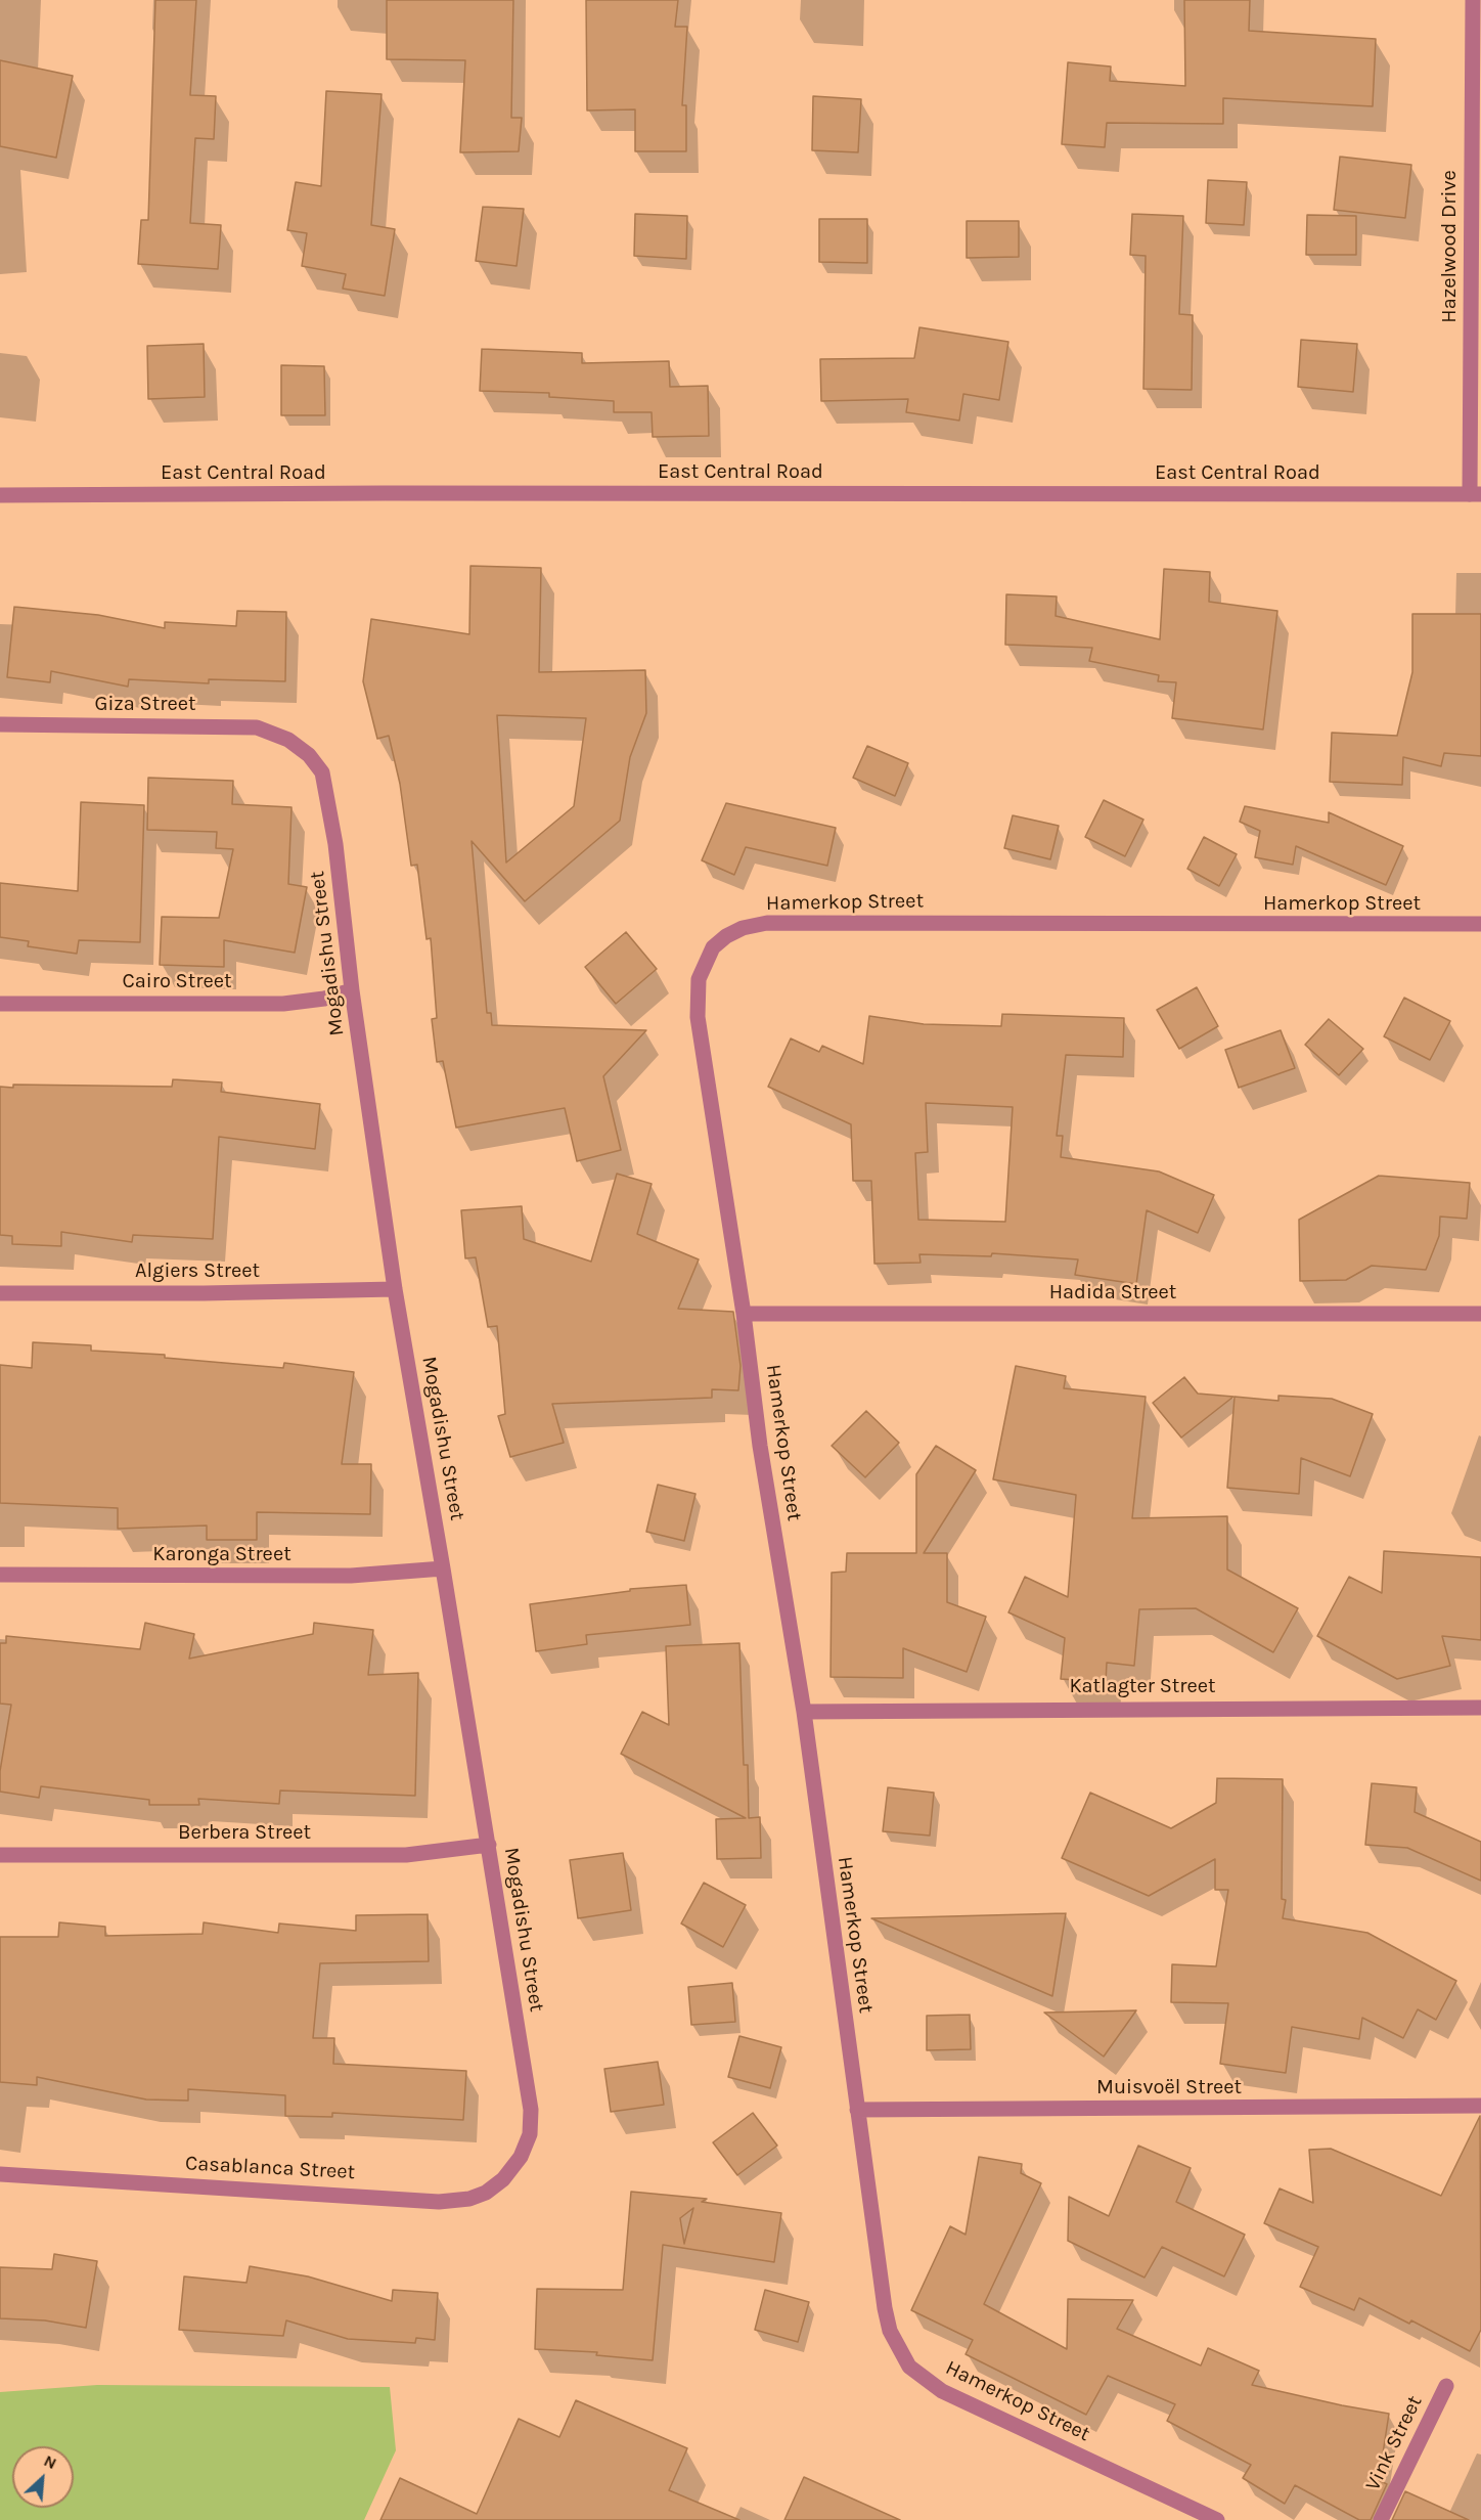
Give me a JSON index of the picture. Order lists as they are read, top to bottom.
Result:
{
  "streets": {
    "street": [
      "Hazelwood Drive",
      "East Central Road",
      "Giza Street",
      "Hamerkop Street",
      "Mogadishu Street",
      "Cairo Street",
      "Algiers Street",
      "Hadida Street",
      "Karonga Street",
      "Katlagter Street",
      "Berbera Street",
      "Muisvoël Street",
      "Casablanca Street",
      "Vink Street"
    ]
  },
  "crossings": [
    ["Hazelwood Drive", "East Central Road"],
    ["Giza Street", "Mogadishu Street"],
    ["Hamerkop Street", "Hadida Street"],
    ["Hamerkop Street", "Katlagter Street"],
    ["Hamerkop Street", "Muisvoël Street"],
    ["Mogadishu Street", "Cairo Street"],
    ["Mogadishu Street", "Algiers Street"],
    ["Mogadishu Street", "Karonga Street"],
    ["Mogadishu Street", "Berbera Street"],
    ["Mogadishu Street", "Casablanca Street"]
  ],
  "north": "top right"
}
